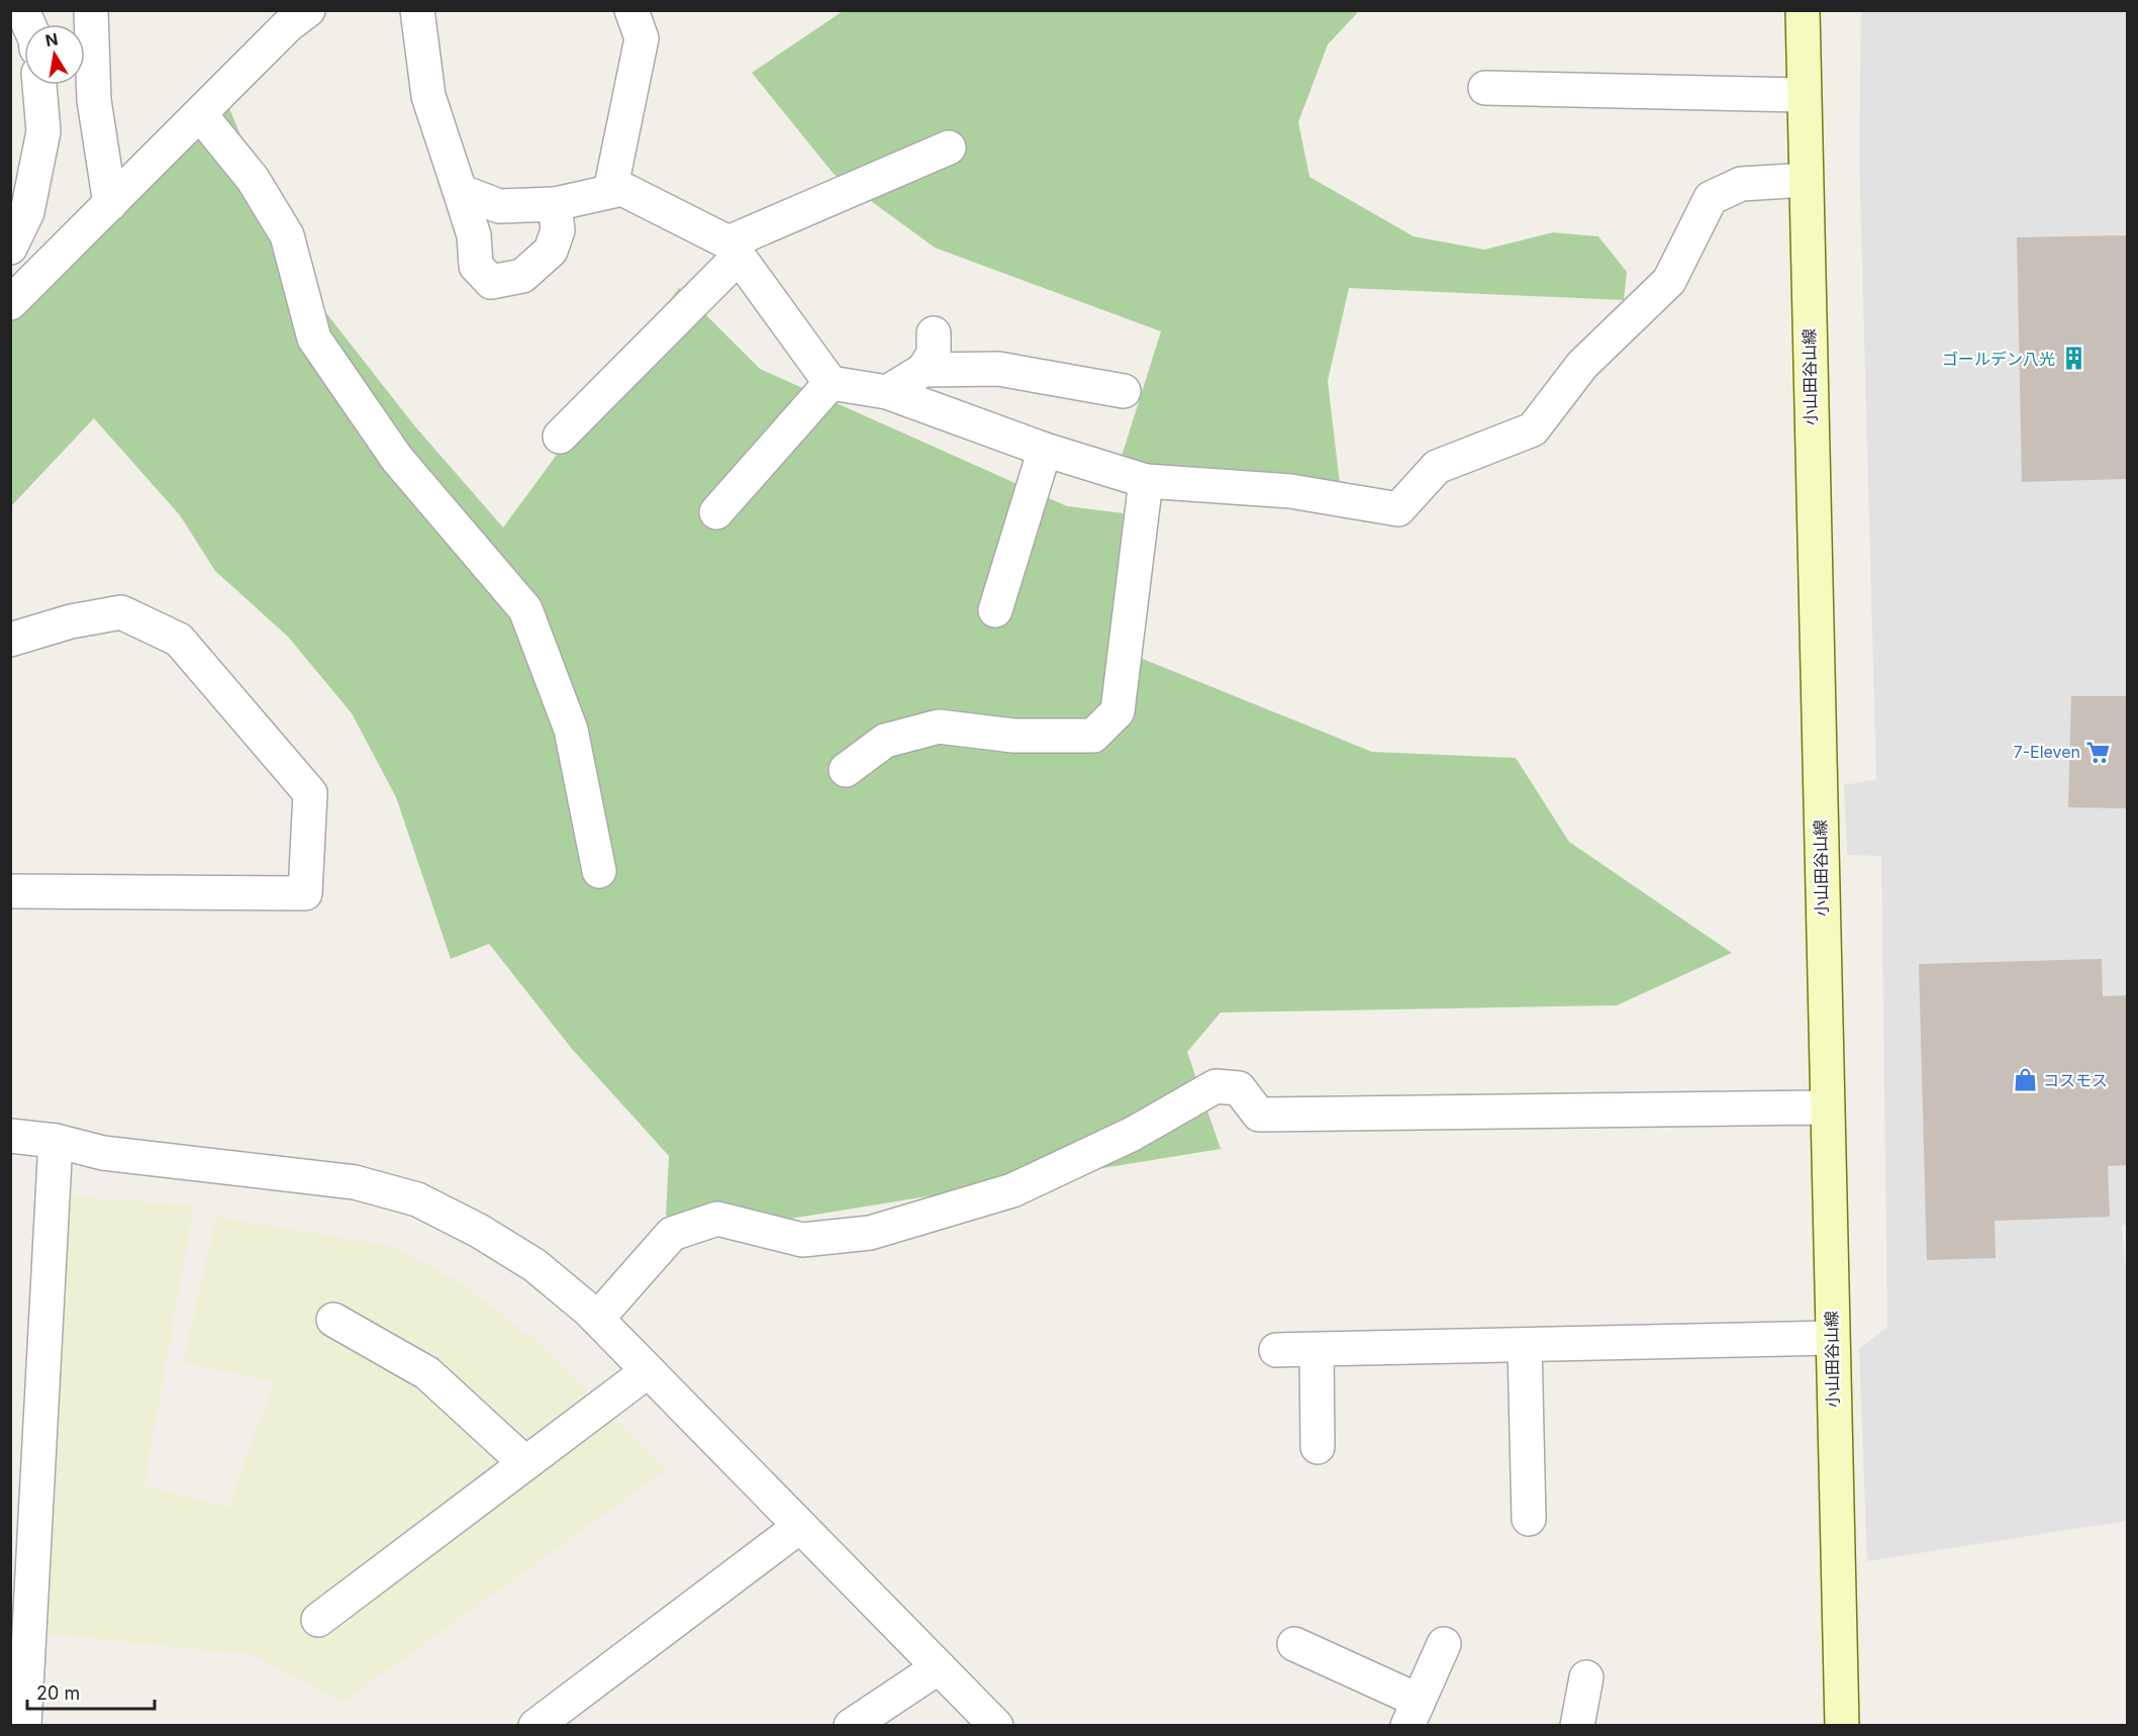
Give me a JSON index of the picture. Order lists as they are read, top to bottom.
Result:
{
  "streets": {
    "main road": ["小山田谷山線"]
  },
  "places": {
    "building": ["ゴールデン八光"],
    "supermarket": ["7-Eleven"],
    "shop": ["コスモス"]
  },
  "scale_bar": "20 m",
  "north": "top"
}
